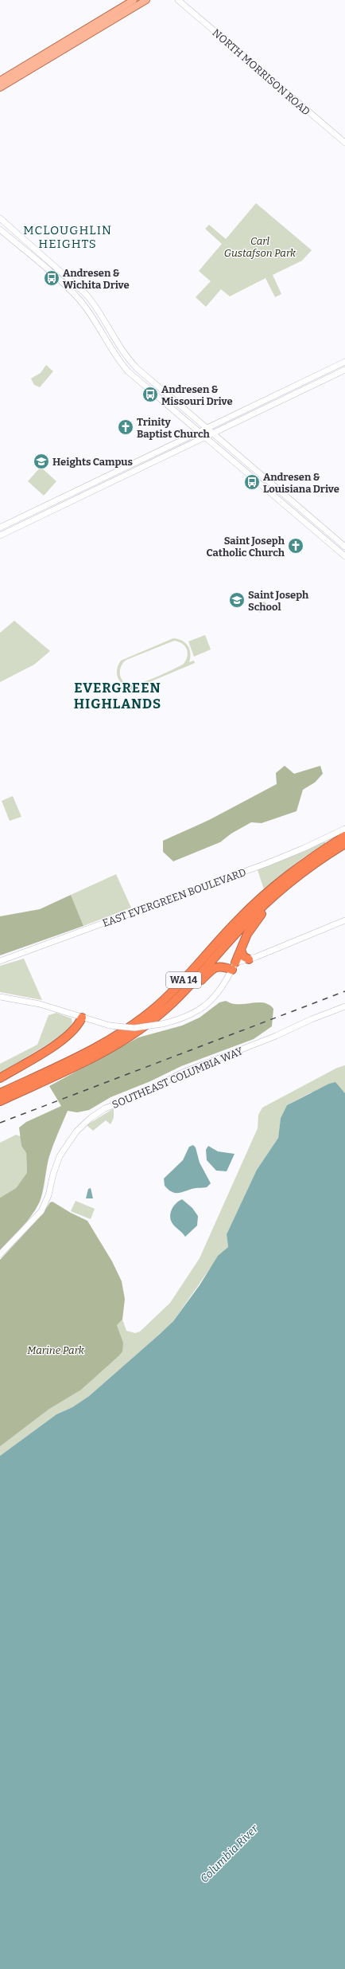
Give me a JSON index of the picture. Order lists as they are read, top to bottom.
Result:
{
  "streets": {
    "highway": ["WA 14"],
    "street": ["NORTH MORRISON ROAD", "EAST EVERGREEN BOULEVARD", "SOUTHEAST COLUMBIA WAY"]
  },
  "districts": ["MCLOUGHLIN HEIGHTS", "EVERGREEN HIGHLANDS"],
  "water": ["Columbia River"],
  "parks": ["Carl Gustafson Park", "Marine Park"],
  "places": {
    "bus stop": ["Andresen & Wichita Drive", "Andresen & Missouri Drive", "Andresen & Louisiana Drive"],
    "church": ["Trinity Baptist Church", "Saint Joseph Catholic Church"],
    "school or university": ["Heights Campus", "Saint Joseph School"]
  }
}
